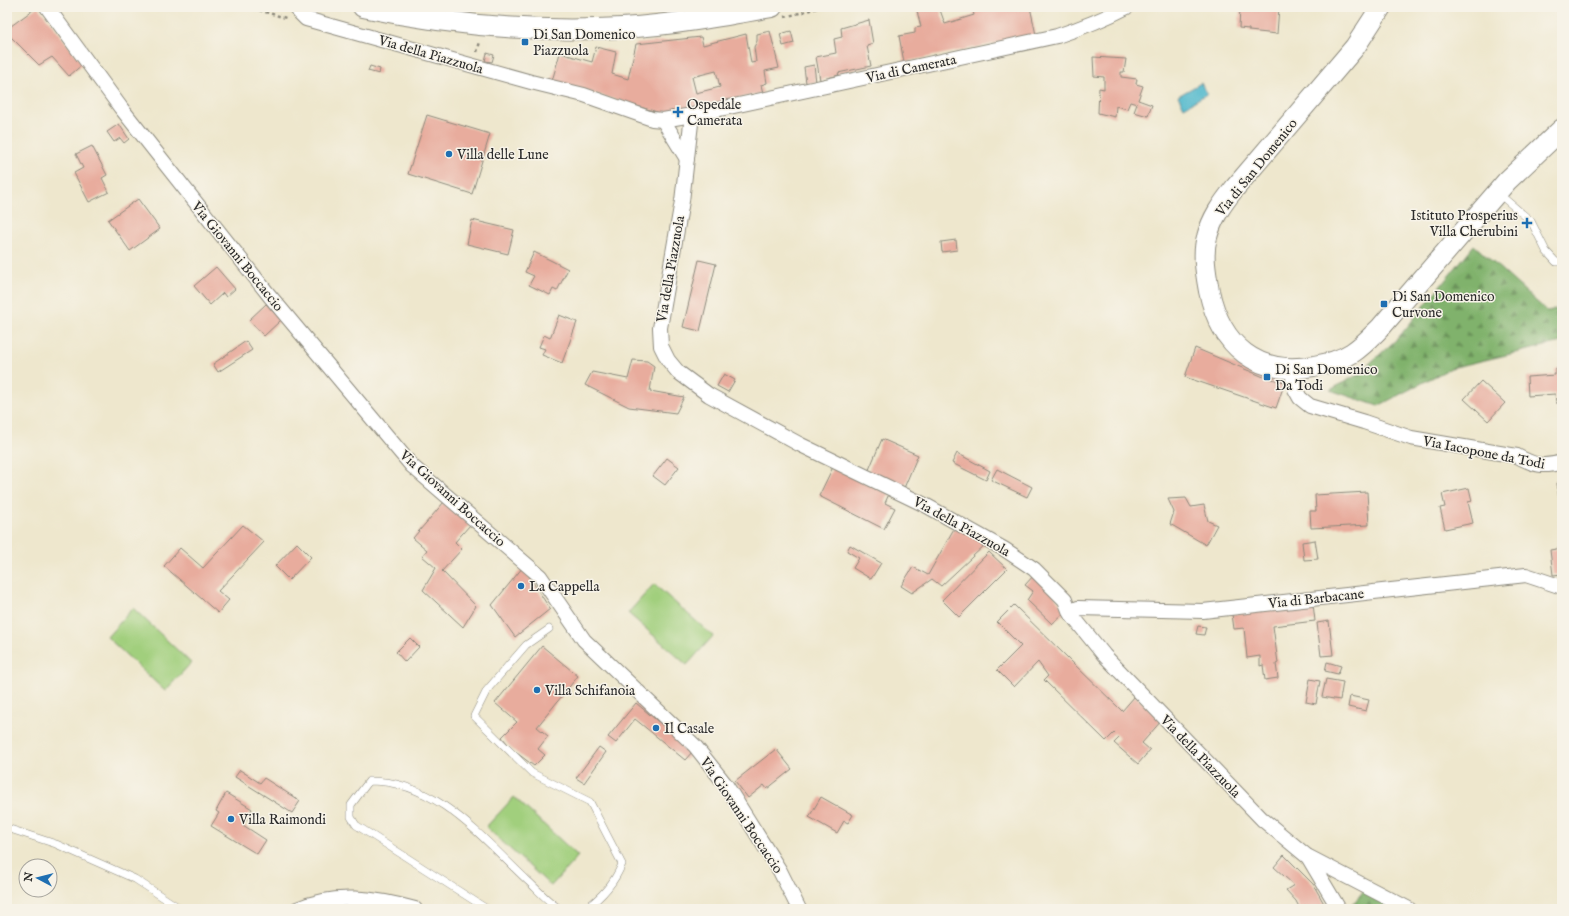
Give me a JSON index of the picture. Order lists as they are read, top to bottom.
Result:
{
  "streets": {
    "main road": ["Via di San Domenico"],
    "street": [
      "Via della Piazzuola",
      "Via di Camerata",
      "Via Giovanni Boccaccio",
      "Via Iacopone da Todi",
      "Via di Barbacane"
    ]
  },
  "crossings": [
    ["Via della Piazzuola", "Via di Camerata"],
    ["Via della Piazzuola", "Via di Barbacane"],
    ["Via di San Domenico", "Via Iacopone da Todi"]
  ],
  "places": {
    "transit": ["Di San Domenico Piazzuola", "Di San Domenico Curvone", "Di San Domenico Da Todi"],
    "health": ["Ospedale Camerata", "Istituto Prosperius Villa Cherubini"],
    "other": [
      "Villa delle Lune",
      "La Cappella",
      "Villa Schifanoia",
      "Il Casale",
      "Villa Raimondi"
    ]
  },
  "north": "left"
}
